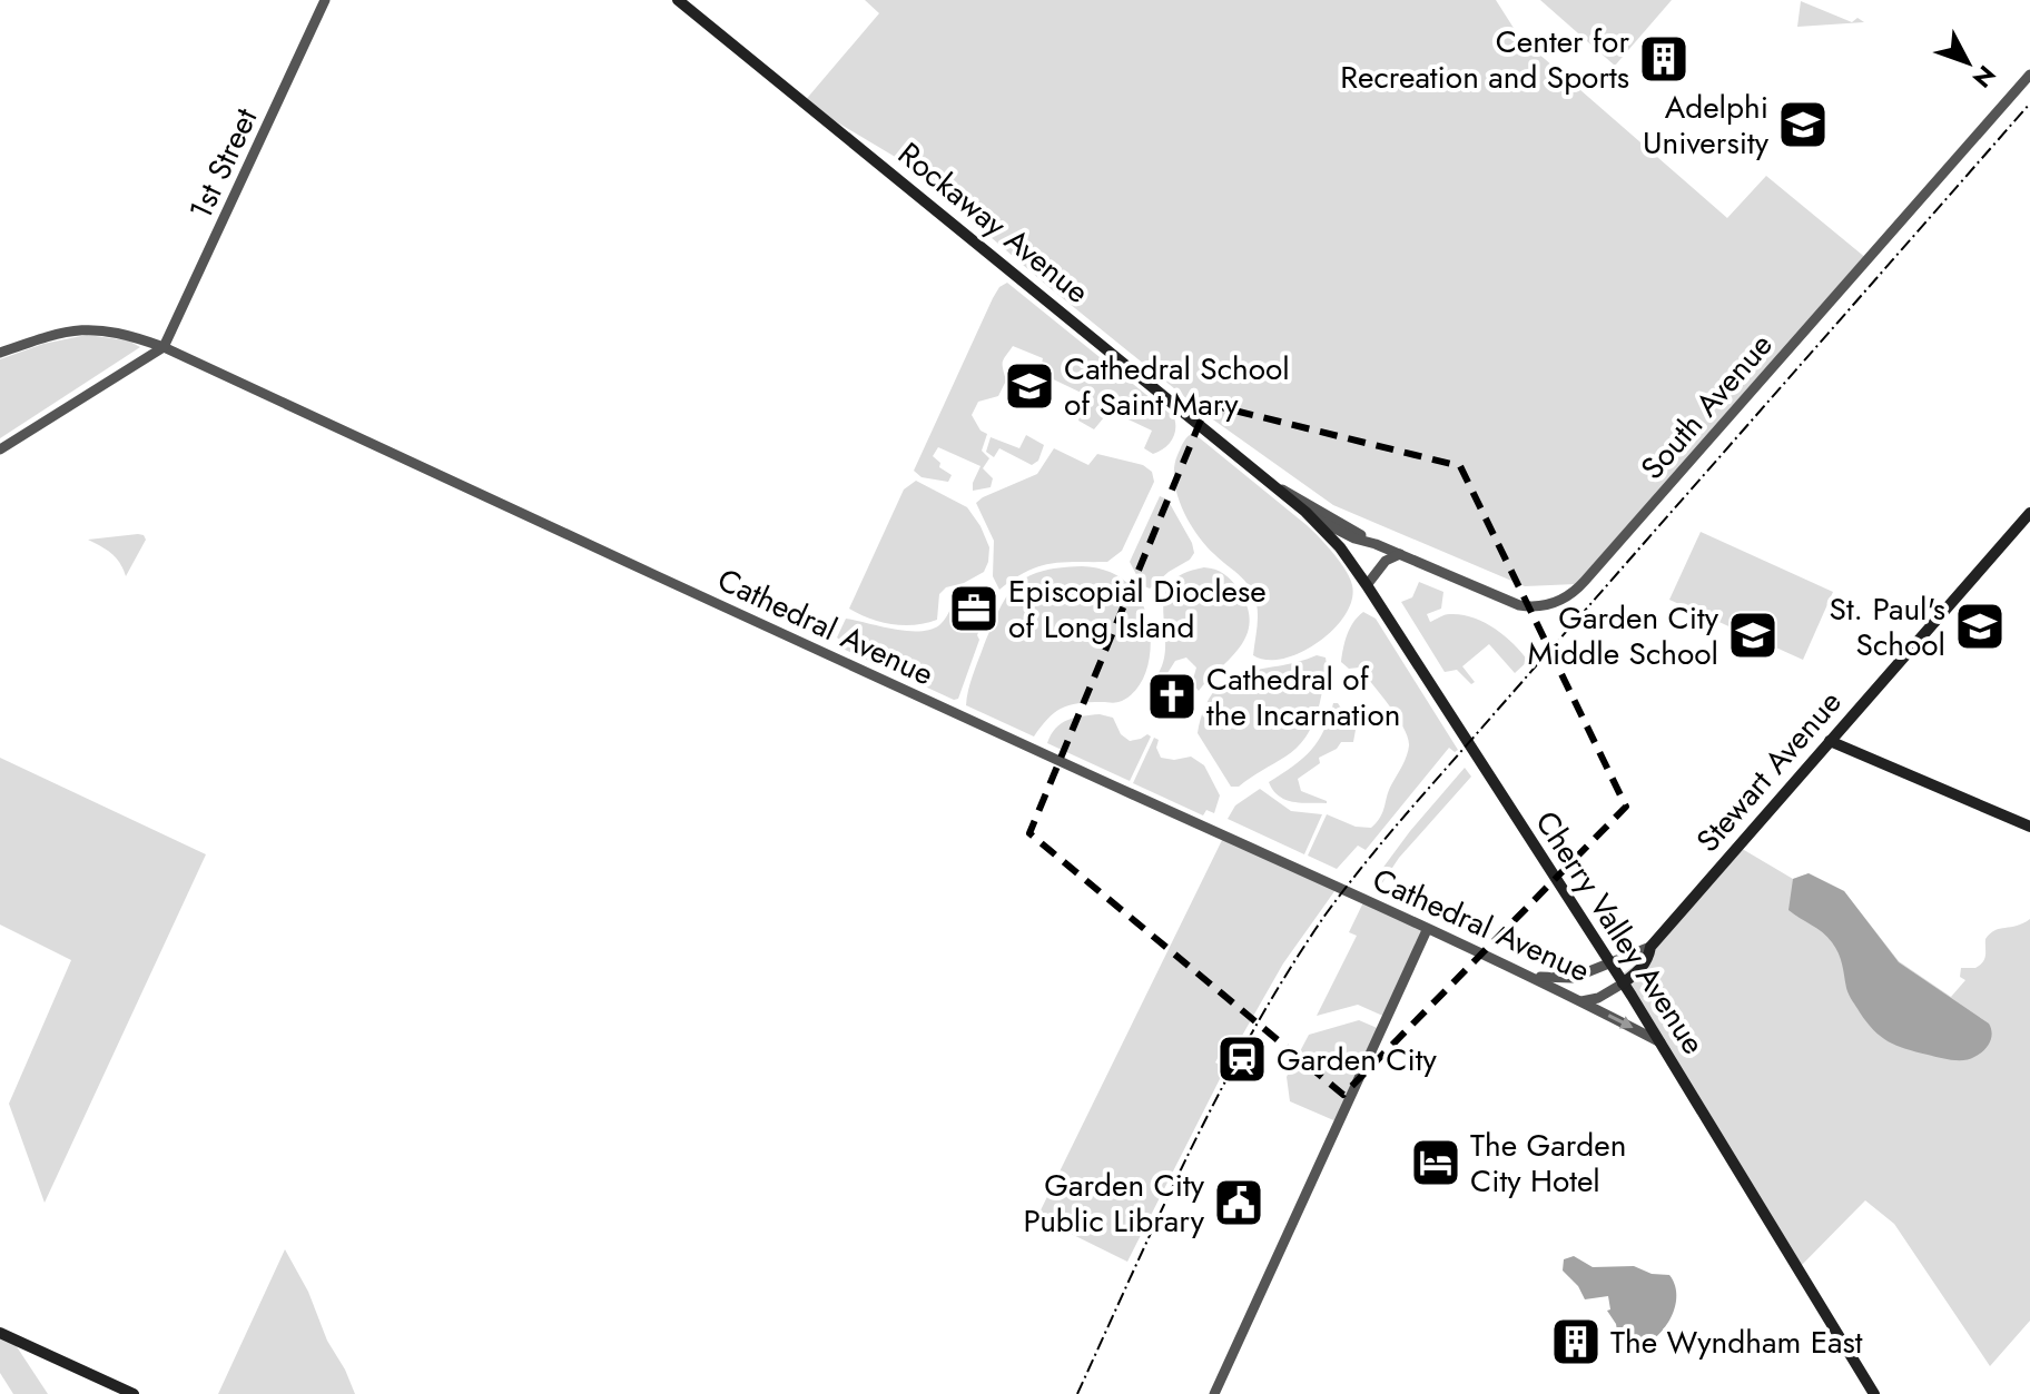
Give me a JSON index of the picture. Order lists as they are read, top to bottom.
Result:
{
  "streets": {
    "main road": ["Rockaway Avenue", "Stewart Avenue", "Cherry Valley Avenue"],
    "street": ["1st Street", "South Avenue", "Cathedral Avenue"]
  },
  "crossings": [
    ["1st Street", "Cathedral Avenue"],
    ["Rockaway Avenue", "South Avenue"],
    ["Rockaway Avenue", "Cherry Valley Avenue"],
    ["Cathedral Avenue", "Stewart Avenue"],
    ["Cathedral Avenue", "Cherry Valley Avenue"],
    ["Stewart Avenue", "Cherry Valley Avenue"]
  ],
  "places": {
    "building": ["Center for Recreation and Sports", "The Wyndham East"],
    "school or university": [
      "Adelphi University",
      "Cathedral School of Saint Mary",
      "St. Paul's School",
      "Garden City Middle School"
    ],
    "office": ["Episcopial Dioclese of Long Island"],
    "church": ["Cathedral of the Incarnation"],
    "station": ["Garden City"],
    "hotel": ["The Garden City Hotel"],
    "public building": ["Garden City Public Library"]
  },
  "north": "bottom right"
}
